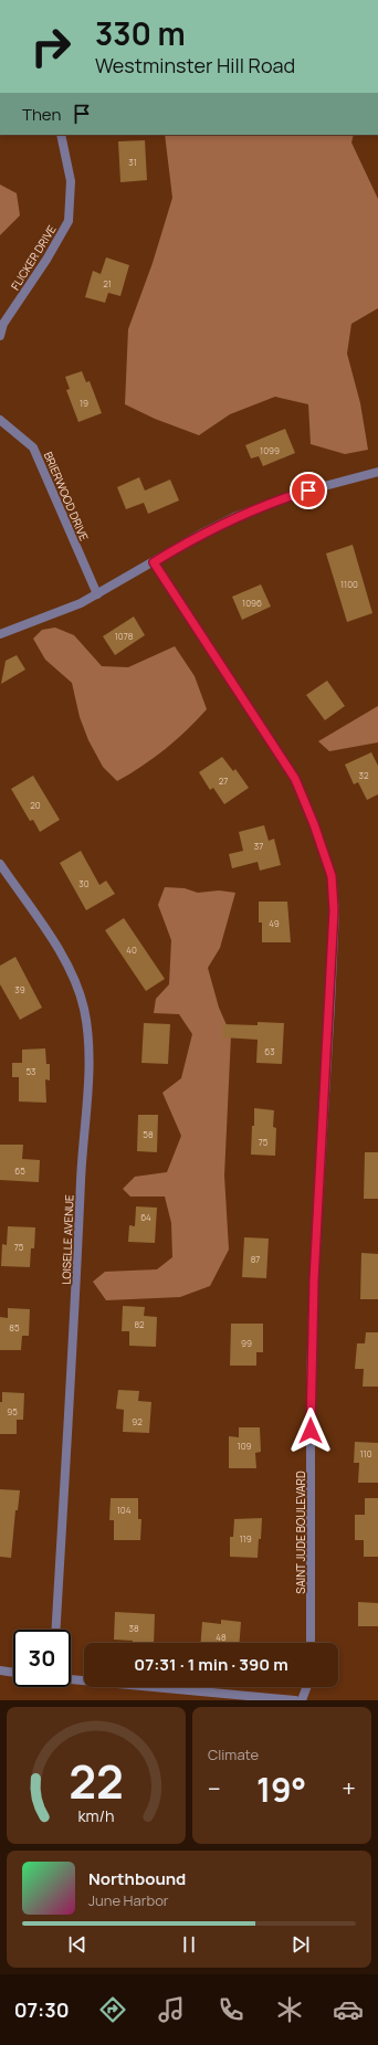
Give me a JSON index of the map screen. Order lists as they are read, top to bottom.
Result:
{
  "streets": {
    "street": [
      "FLICKER DRIVE",
      "BRIERWOOD DRIVE",
      "LOISELLE AVENUE",
      "SAINT JUDE BOULEVARD"
    ]
  },
  "house_numbers": [
    "31",
    "21",
    "19",
    "1099",
    "1100",
    "1096",
    "1078",
    "32",
    "27",
    "20",
    "37",
    "30",
    "49",
    "40",
    "39",
    "63",
    "53",
    "58",
    "75",
    "65",
    "64",
    "75",
    "87",
    "82",
    "85",
    "99",
    "95",
    "92",
    "109",
    "110",
    "104",
    "119",
    "38",
    "48"
  ],
  "page": {
    "turn": ["330 m", "Westminster Hill Road"],
    "then": "Then",
    "limit": "30",
    "trip": "07:31 · 1 min · 390 m",
    "tile": "Climate",
    "heat": ["−", "19°", "+"],
    "song": ["Northbound", "June Harbor"],
    "tabs": "07:30",
    "gauge": ["22", "km/h"]
  }
}
